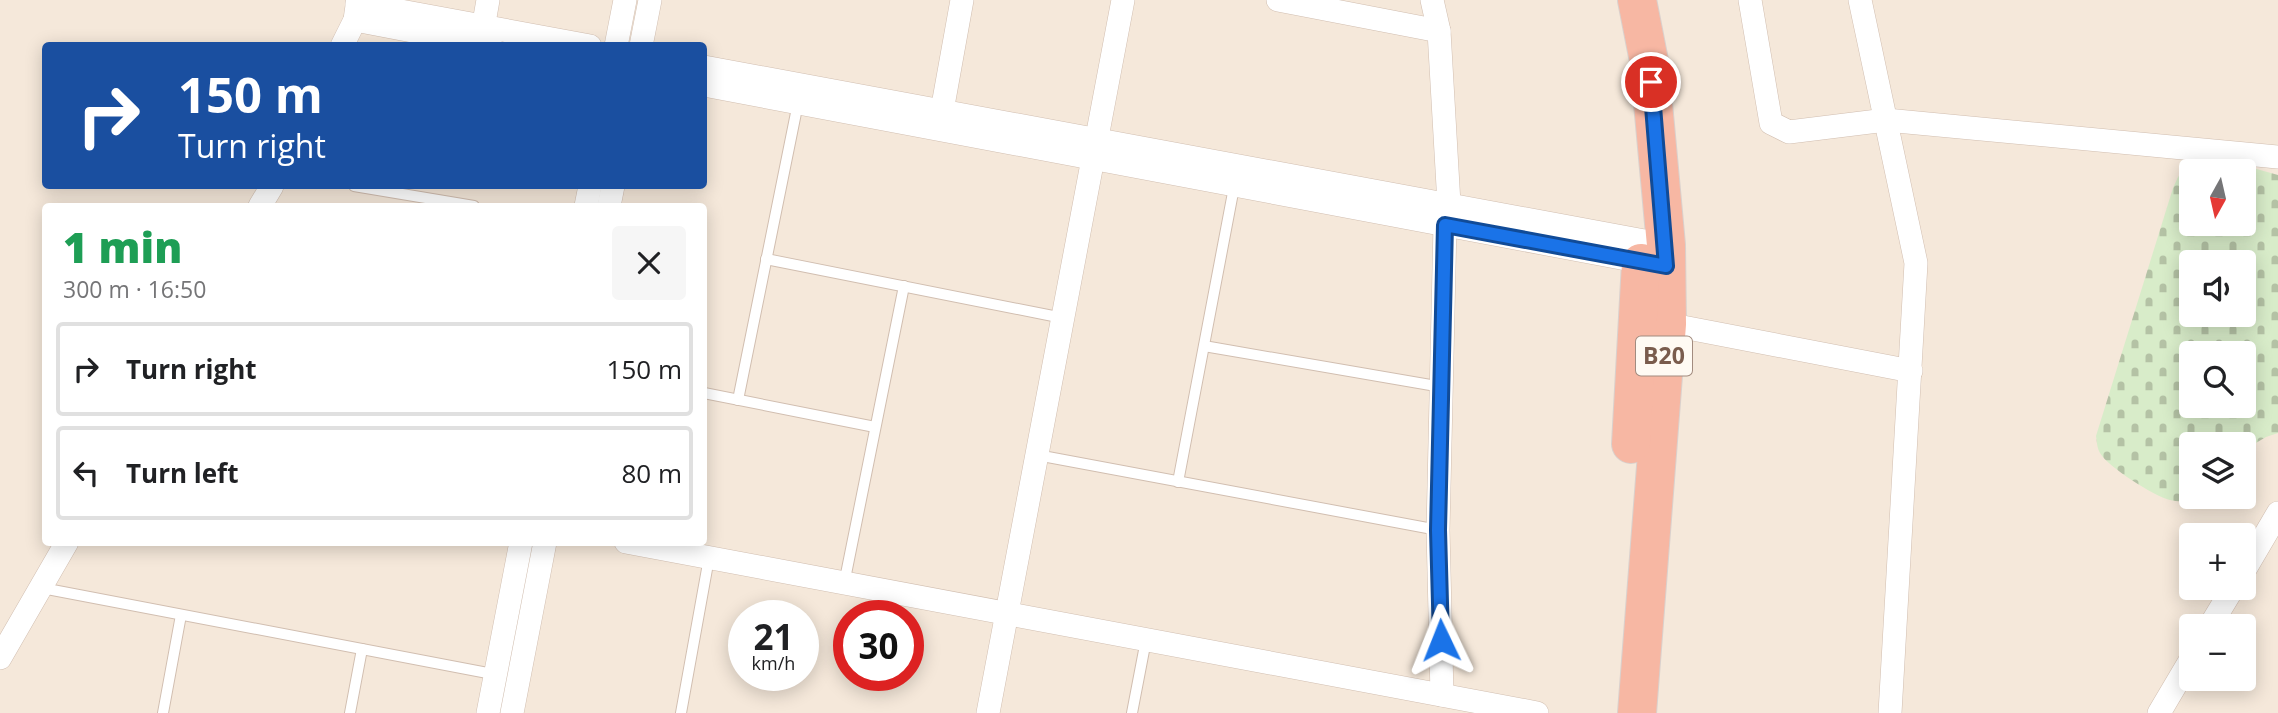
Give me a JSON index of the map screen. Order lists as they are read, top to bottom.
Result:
{
  "streets": {
    "highway": ["B20"]
  },
  "north": "bottom",
  "page": {
    "turn": ["150 m", "Turn right"],
    "map_buttons": ["+", "−"],
    "heading": ["1 min", "300 m · 16:50"],
    "list": [
      {
        "name": "Turn right",
        "value": "150 m"
      },
      {
        "name": "Turn left",
        "value": "80 m"
      }
    ],
    "speed": "21 km/h",
    "limit": "30"
  }
}
